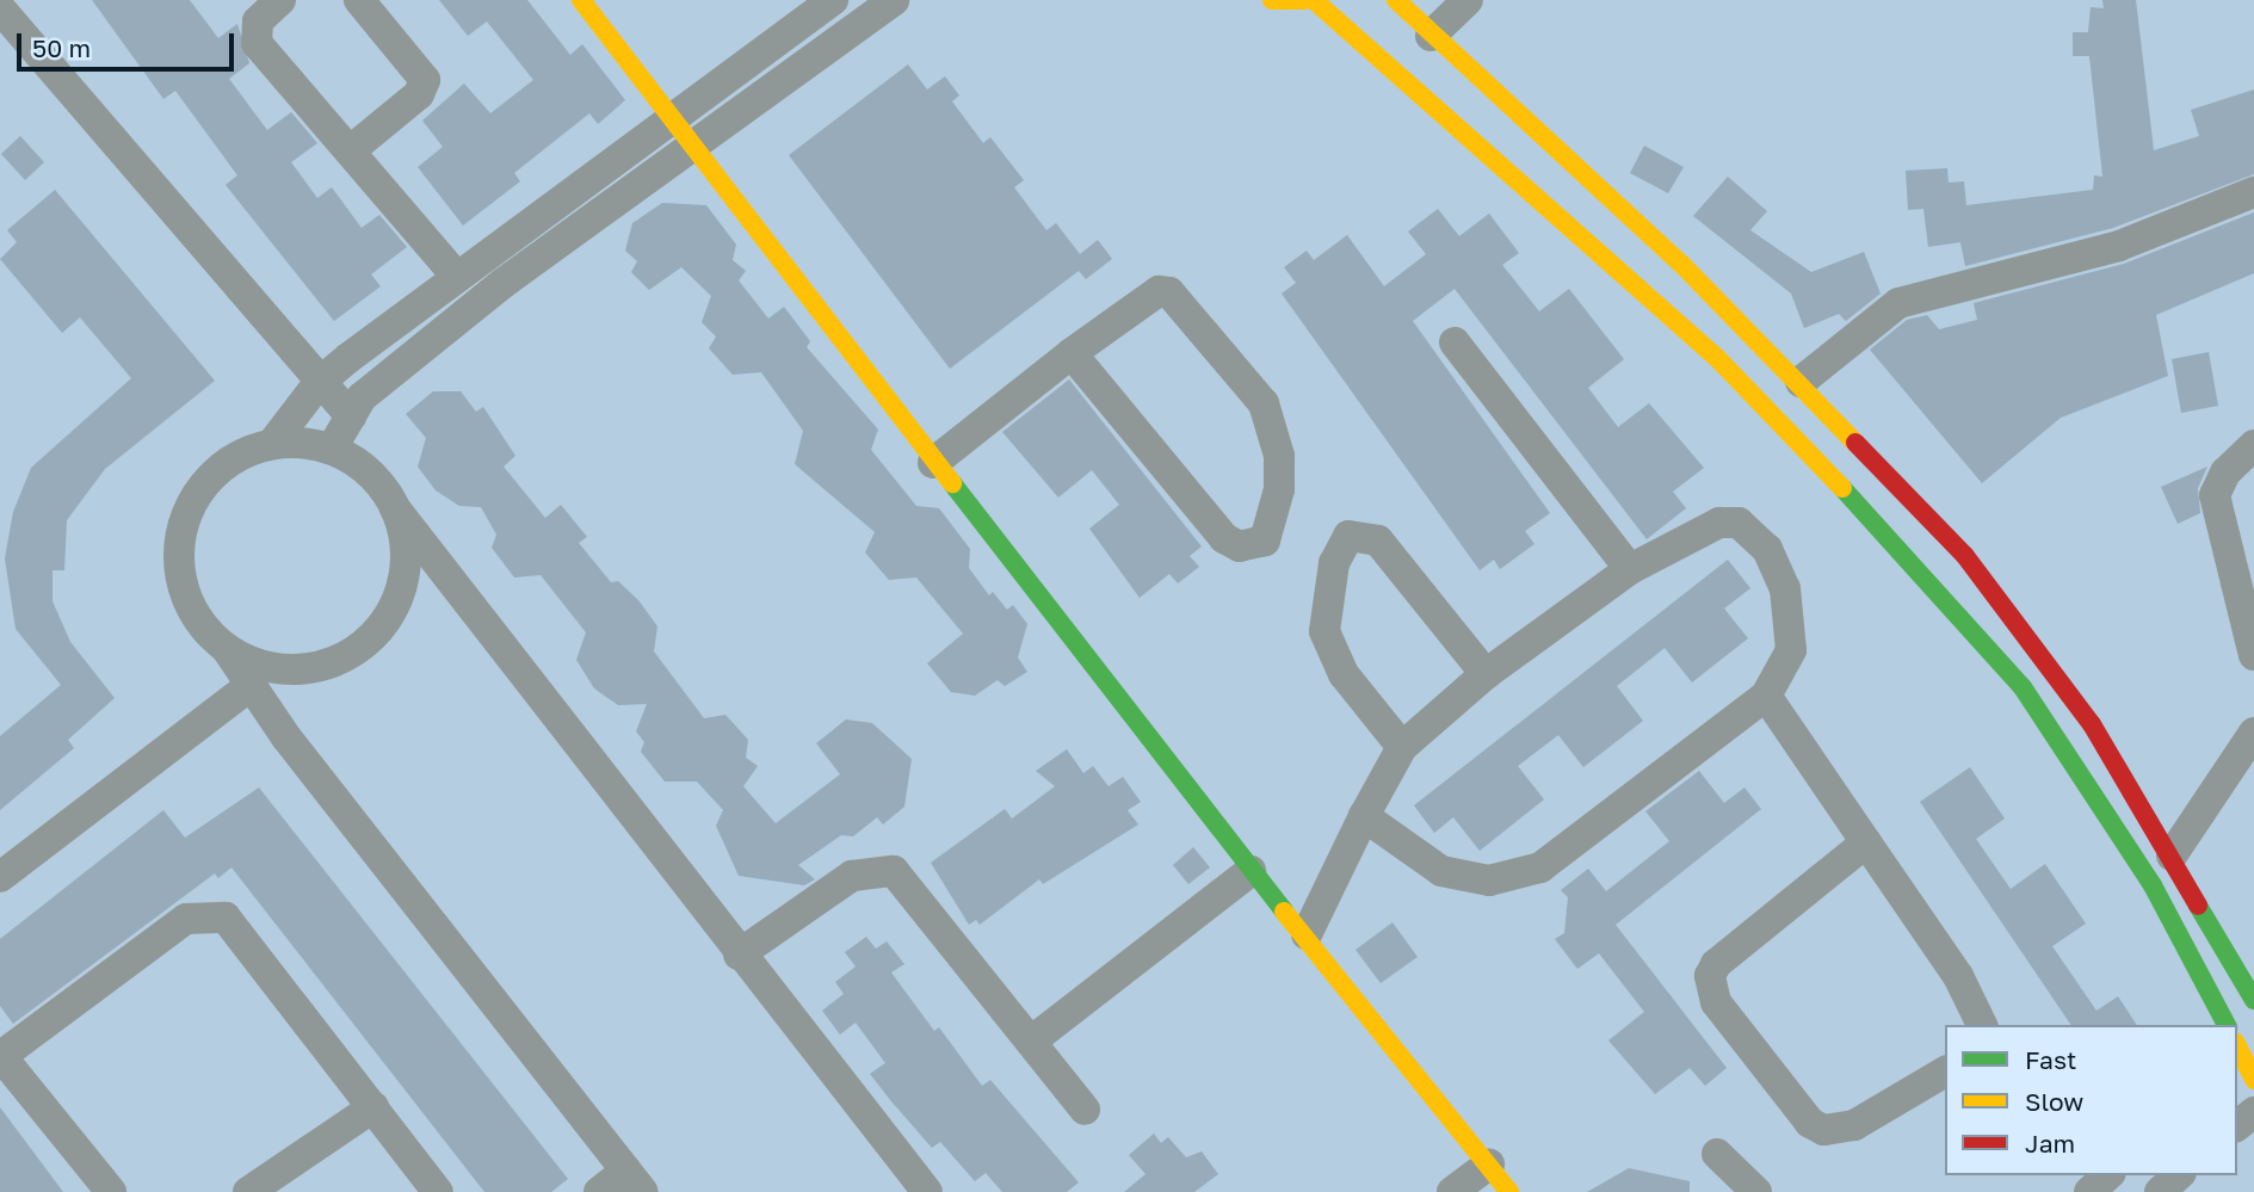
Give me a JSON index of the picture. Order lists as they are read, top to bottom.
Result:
{
  "legend": ["Fast", "Slow", "Jam"],
  "scale_bar": "50 m"
}
